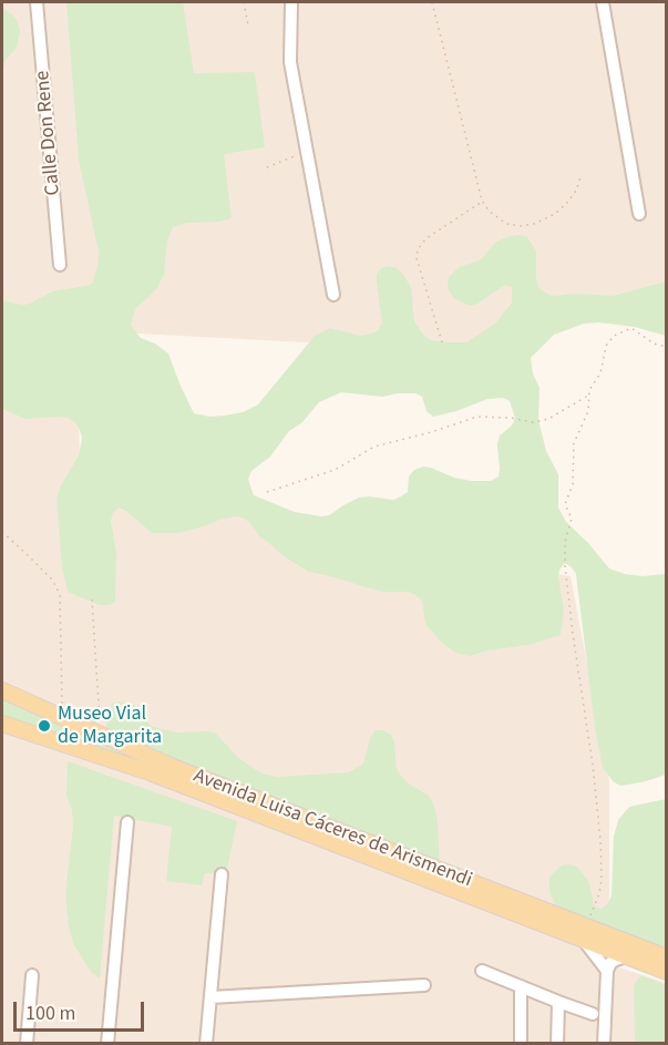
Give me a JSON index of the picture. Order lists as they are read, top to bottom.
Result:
{
  "streets": {
    "main road": ["Avenida Luisa Cáceres de Arismendi"],
    "street": ["Calle Don Rene"]
  },
  "places": ["Museo Vial de Margarita"],
  "scale_bar": "100 m"
}
